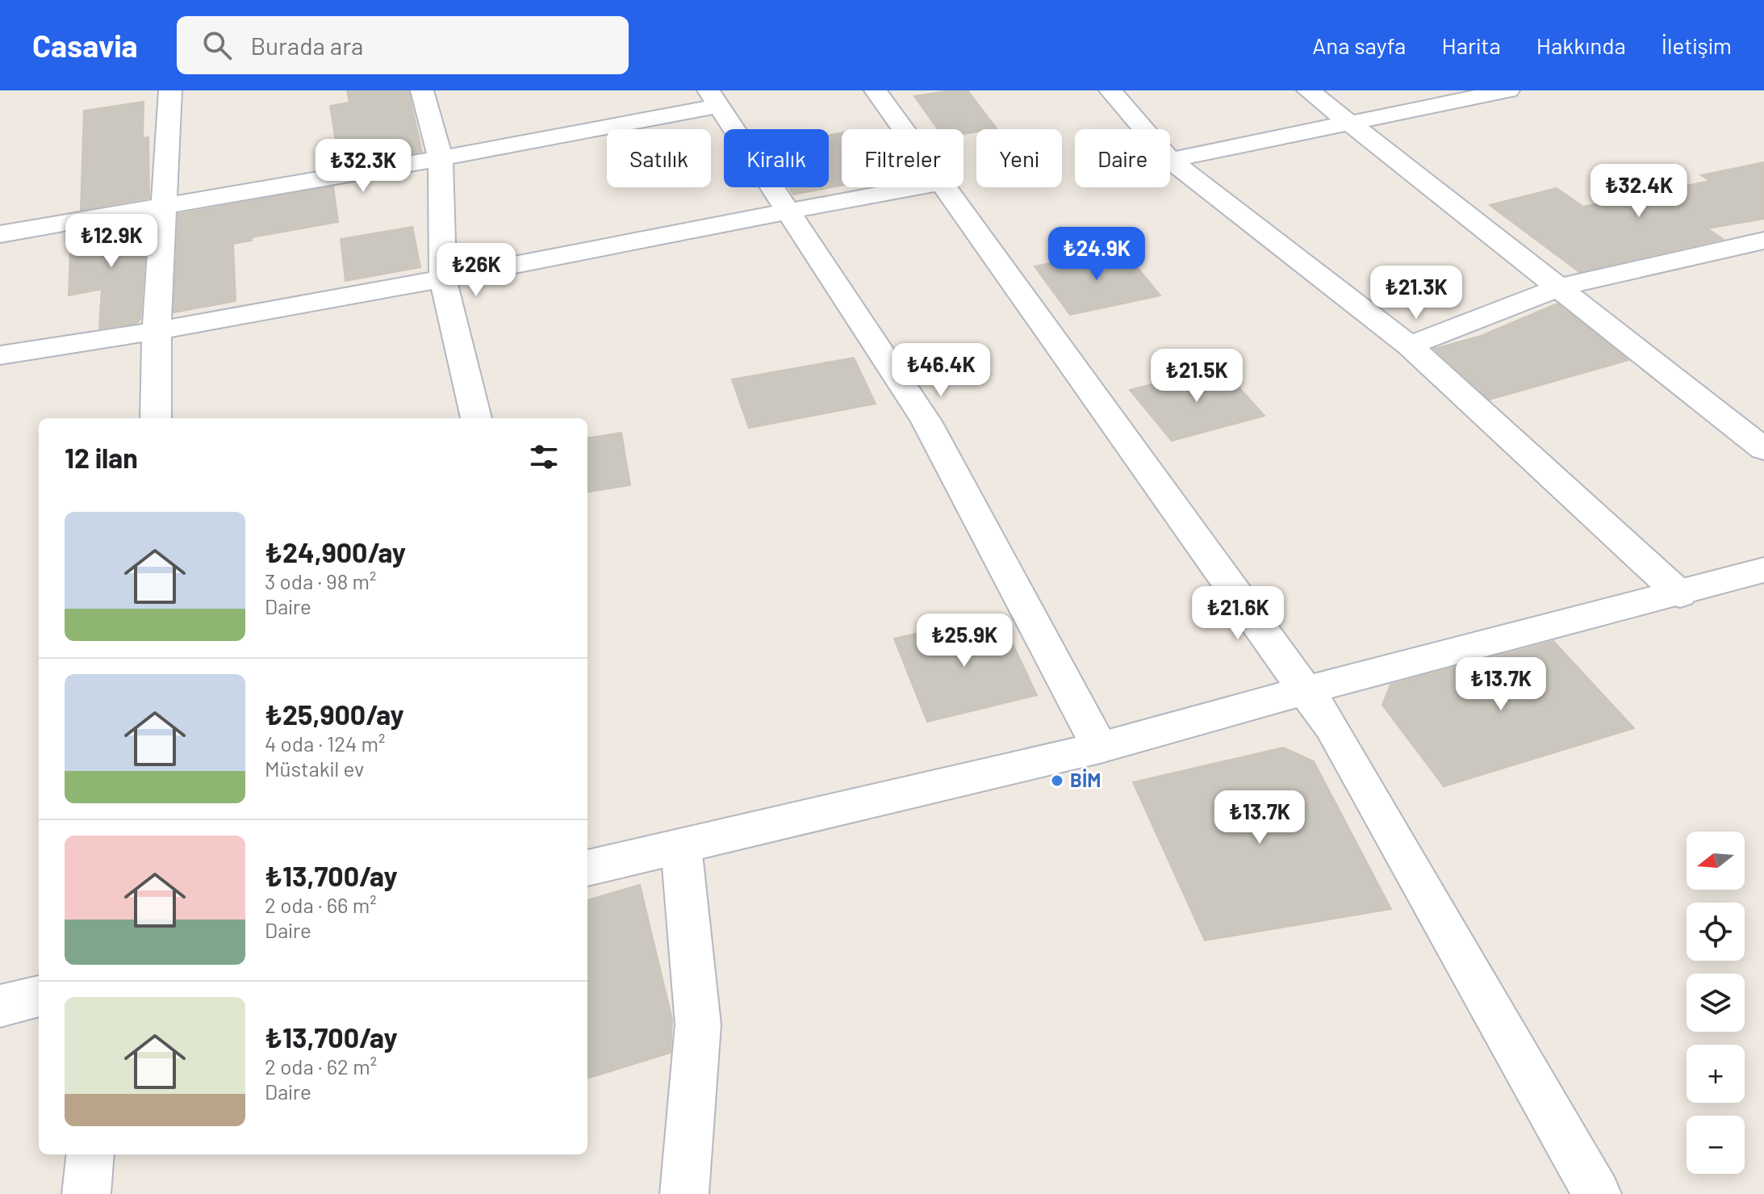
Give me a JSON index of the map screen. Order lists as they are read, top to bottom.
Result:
{
  "places": ["BİM"],
  "north": "left",
  "page": {
    "header": "Casavia",
    "search": "Burada ara",
    "nav": [
      "Ana sayfa",
      "Harita",
      "Hakkında",
      "İletişim"
    ],
    "chip": [
      "Satılık",
      "Kiralık",
      "Filtreler",
      "Yeni",
      "Daire"
    ],
    "price": [
      "₺32.3K",
      "₺32.4K",
      "₺12.9K",
      "₺24.9K",
      "₺26K",
      "₺21.3K",
      "₺46.4K",
      "₺21.5K",
      "₺21.6K",
      "₺25.9K",
      "₺13.7K",
      "₺13.7K"
    ],
    "heading": "12 ilan",
    "list": [
      {
        "name": "₺24,900/ay",
        "note": "3 oda · 98 m² · Daire"
      },
      {
        "name": "₺25,900/ay",
        "note": "4 oda · 124 m² · Müstakil ev"
      },
      {
        "name": "₺13,700/ay",
        "note": "2 oda · 66 m² · Daire"
      },
      {
        "name": "₺13,700/ay",
        "note": "2 oda · 62 m² · Daire"
      }
    ],
    "map_buttons": ["+", "−"]
  }
}
